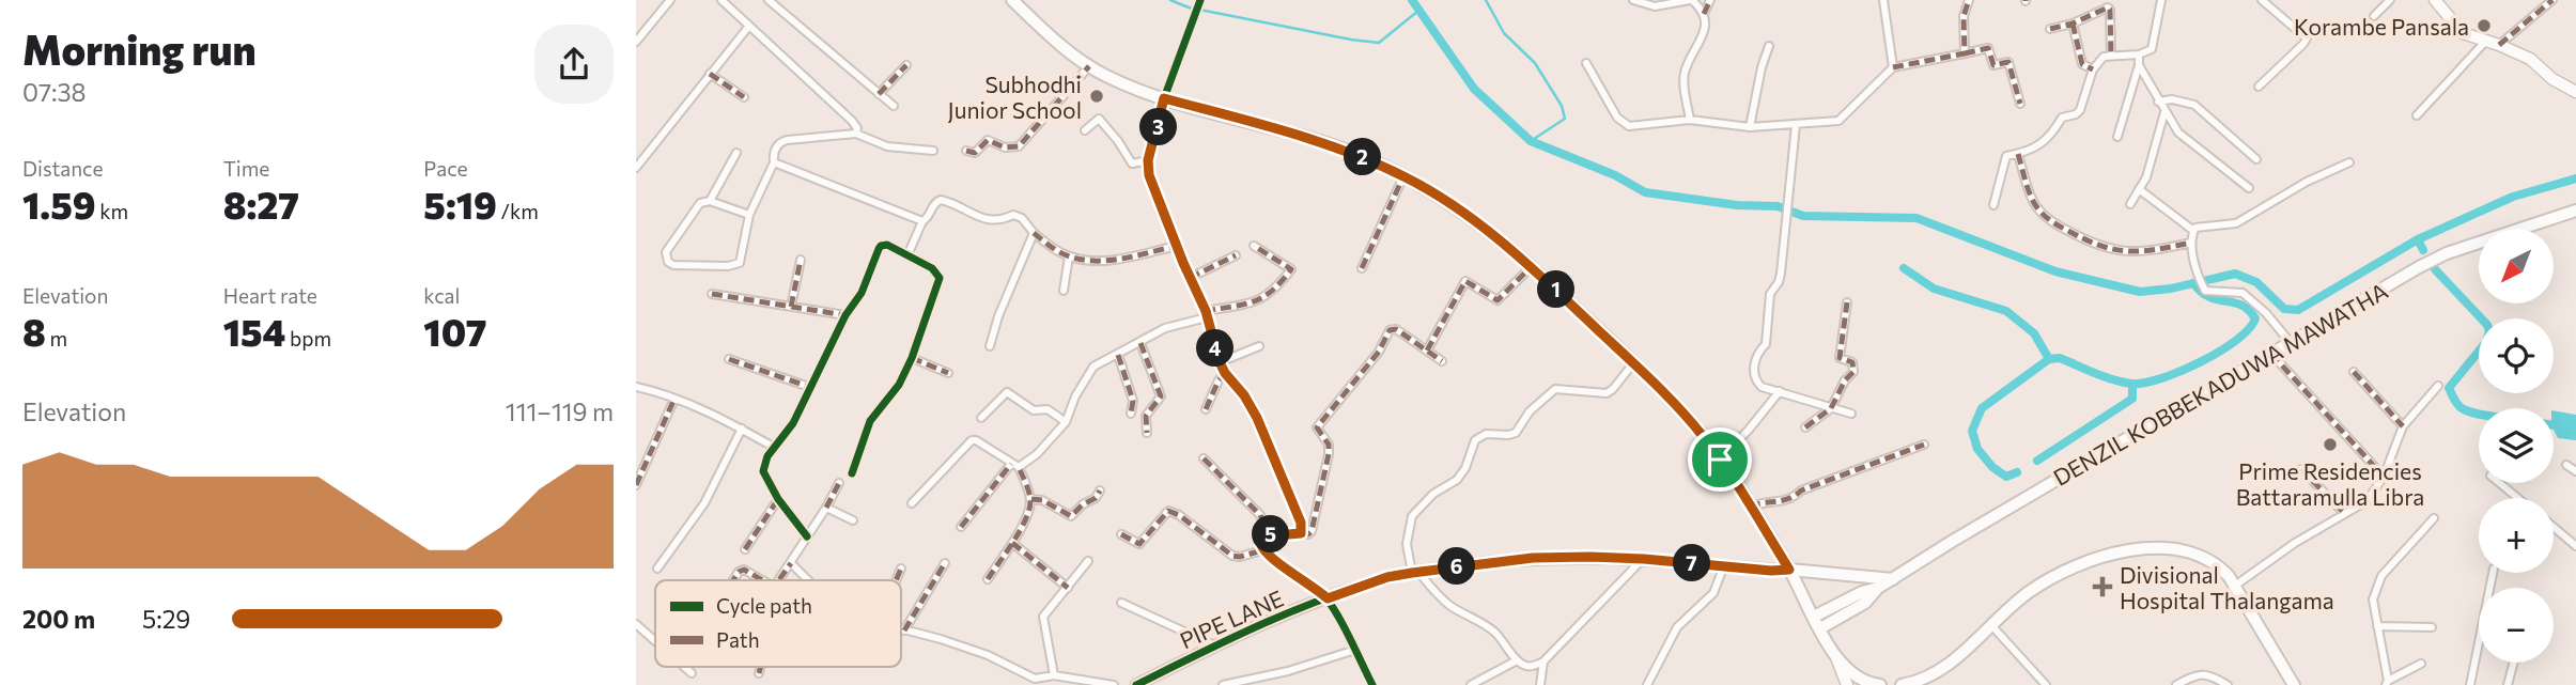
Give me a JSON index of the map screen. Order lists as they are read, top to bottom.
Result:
{
  "streets": {
    "main road": ["DENZIL KOBBEKADUWA MAWATHA"],
    "street": ["PIPE LANE"]
  },
  "places": {
    "other": ["Korambe Pansala", "Subhodhi Junior School", "Prime Residencies Battaramulla Libra"],
    "health": ["Divisional Hospital Thalangama"]
  },
  "legend": ["Cycle path", "Path"],
  "north": "bottom left",
  "page": {
    "heading": ["Morning run", "07:38"],
    "pins": [
      "3",
      "2",
      "1",
      "4",
      "5",
      "7",
      "6"
    ],
    "stats": [
      ["Distance", "1.59 km"],
      ["Time", "8:27"],
      ["Pace", "5:19 /km"],
      ["Elevation", "8 m"],
      ["Heart rate", "154 bpm"],
      ["kcal", "107"]
    ],
    "map_buttons": ["+", "−"],
    "chart": ["Elevation", "111–119 m"],
    "list": [
      {
        "name": "200 m",
        "note": "5:29"
      }
    ]
  }
}
